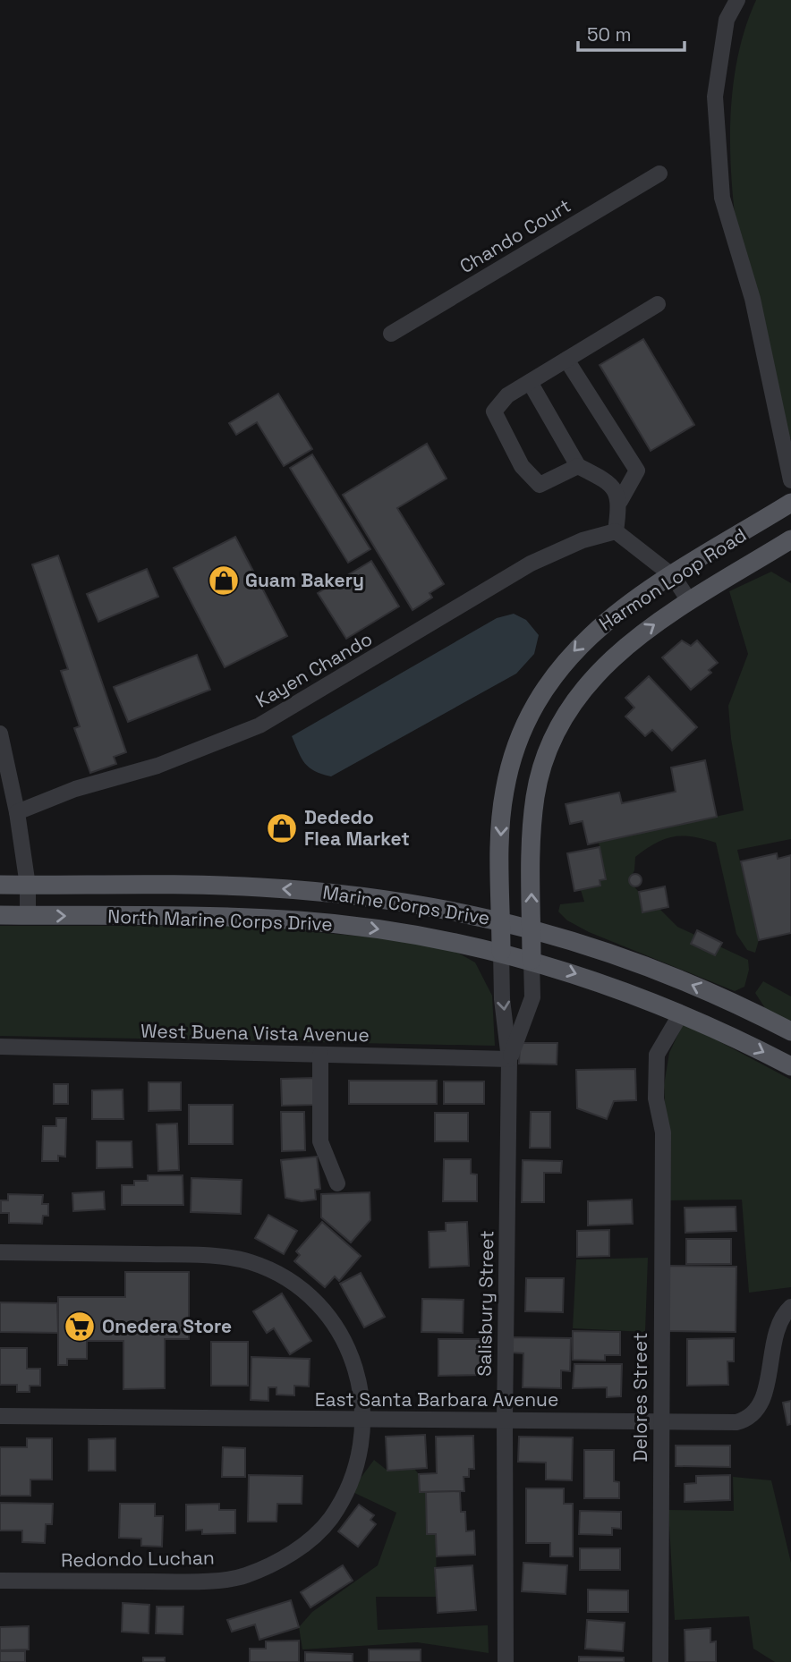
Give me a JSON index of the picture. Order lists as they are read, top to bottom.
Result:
{
  "streets": {
    "main road": ["Harmon Loop Road", "Marine Corps Drive", "North Marine Corps Drive"],
    "street": [
      "Chando Court",
      "Kayen Chando",
      "West Buena Vista Avenue",
      "Salisbury Street",
      "Delores Street",
      "East Santa Barbara Avenue",
      "Redondo Luchan"
    ]
  },
  "crossings": [
    ["Harmon Loop Road", "Marine Corps Drive"],
    ["Harmon Loop Road", "North Marine Corps Drive"],
    ["Harmon Loop Road", "Salisbury Street"],
    ["North Marine Corps Drive", "Salisbury Street"],
    ["North Marine Corps Drive", "Delores Street"],
    ["West Buena Vista Avenue", "Salisbury Street"],
    ["Salisbury Street", "East Santa Barbara Avenue"],
    ["Delores Street", "East Santa Barbara Avenue"],
    ["East Santa Barbara Avenue", "Redondo Luchan"]
  ],
  "one_way": ["Marine Corps Drive", "North Marine Corps Drive"],
  "places": {
    "shop": ["Guam Bakery", "Dededo Flea Market"],
    "supermarket": ["Onedera Store"]
  },
  "scale_bar": "50 m"
}
